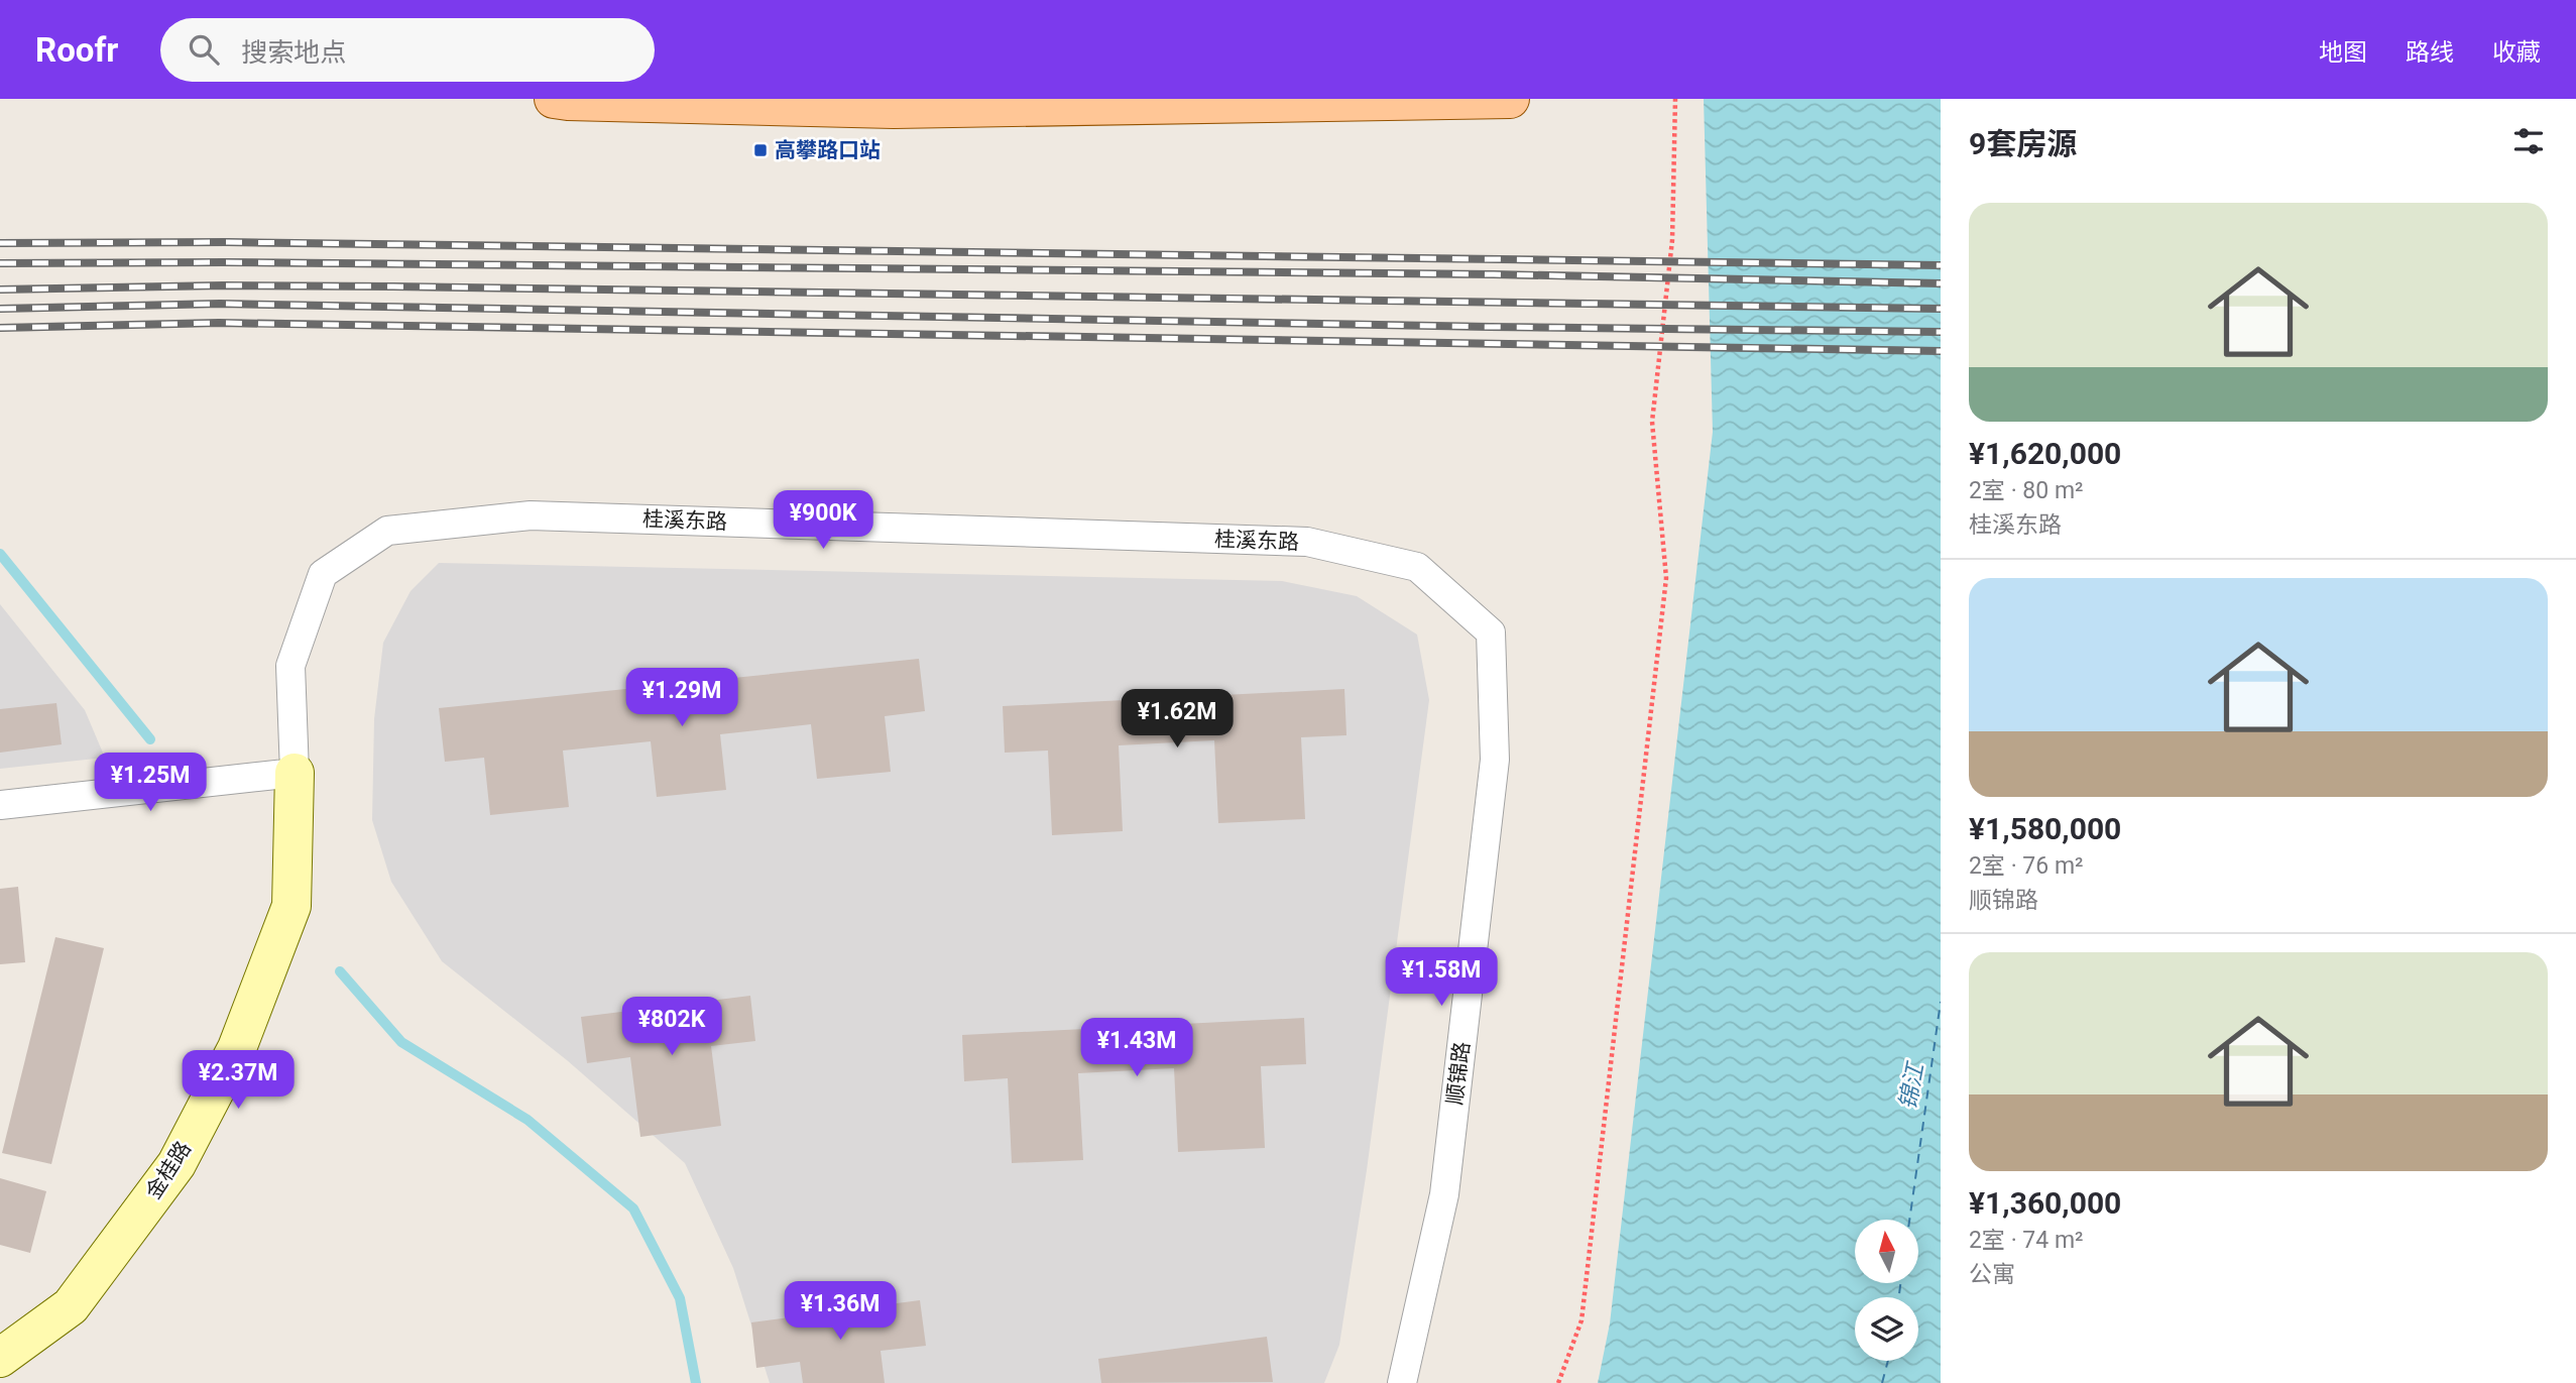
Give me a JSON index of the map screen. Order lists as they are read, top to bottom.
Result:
{
  "streets": {
    "street": ["桂溪东路", "顺锦路", "金桂路"]
  },
  "crossings": [
    ["桂溪东路", "顺锦路"],
    ["桂溪东路", "金桂路"]
  ],
  "water": ["锦江"],
  "places": {
    "transit": ["高攀路口站"]
  },
  "north": "top",
  "page": {
    "header": "Roofr",
    "search": "搜索地点",
    "nav": ["地图", "路线", "收藏"],
    "heading": "9套房源",
    "list": [
      {
        "name": "¥1,620,000",
        "note": "2室 · 80 m² · 桂溪东路"
      },
      {
        "name": "¥1,580,000",
        "note": "2室 · 76 m² · 顺锦路"
      },
      {
        "name": "¥1,360,000",
        "note": "2室 · 74 m² · 公寓"
      }
    ],
    "price": [
      "¥900K",
      "¥1.29M",
      "¥1.62M",
      "¥1.25M",
      "¥1.58M",
      "¥802K",
      "¥1.43M",
      "¥2.37M",
      "¥1.36M"
    ]
  }
}
